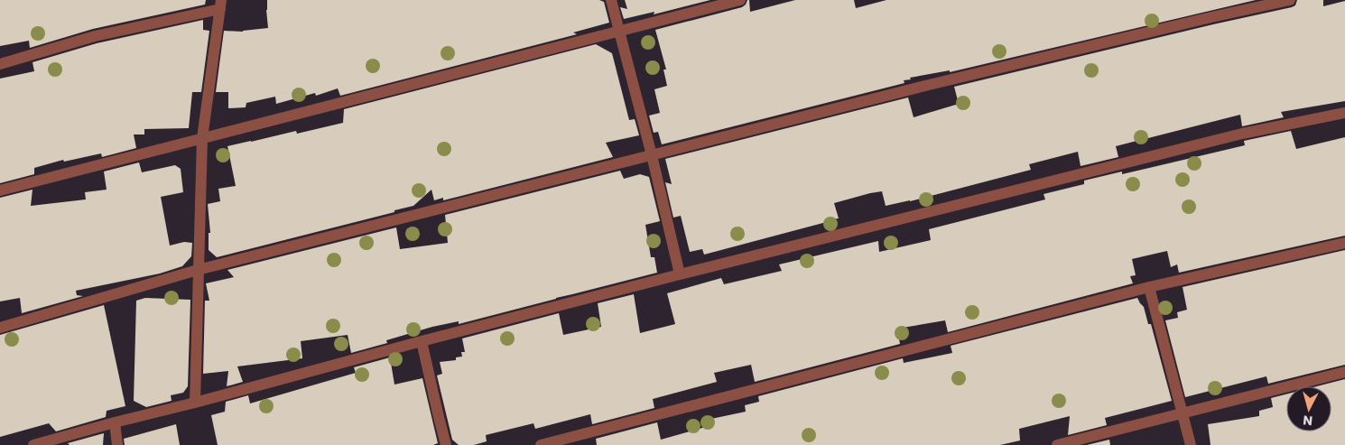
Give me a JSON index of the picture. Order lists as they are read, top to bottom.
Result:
{
  "north": "bottom"
}
